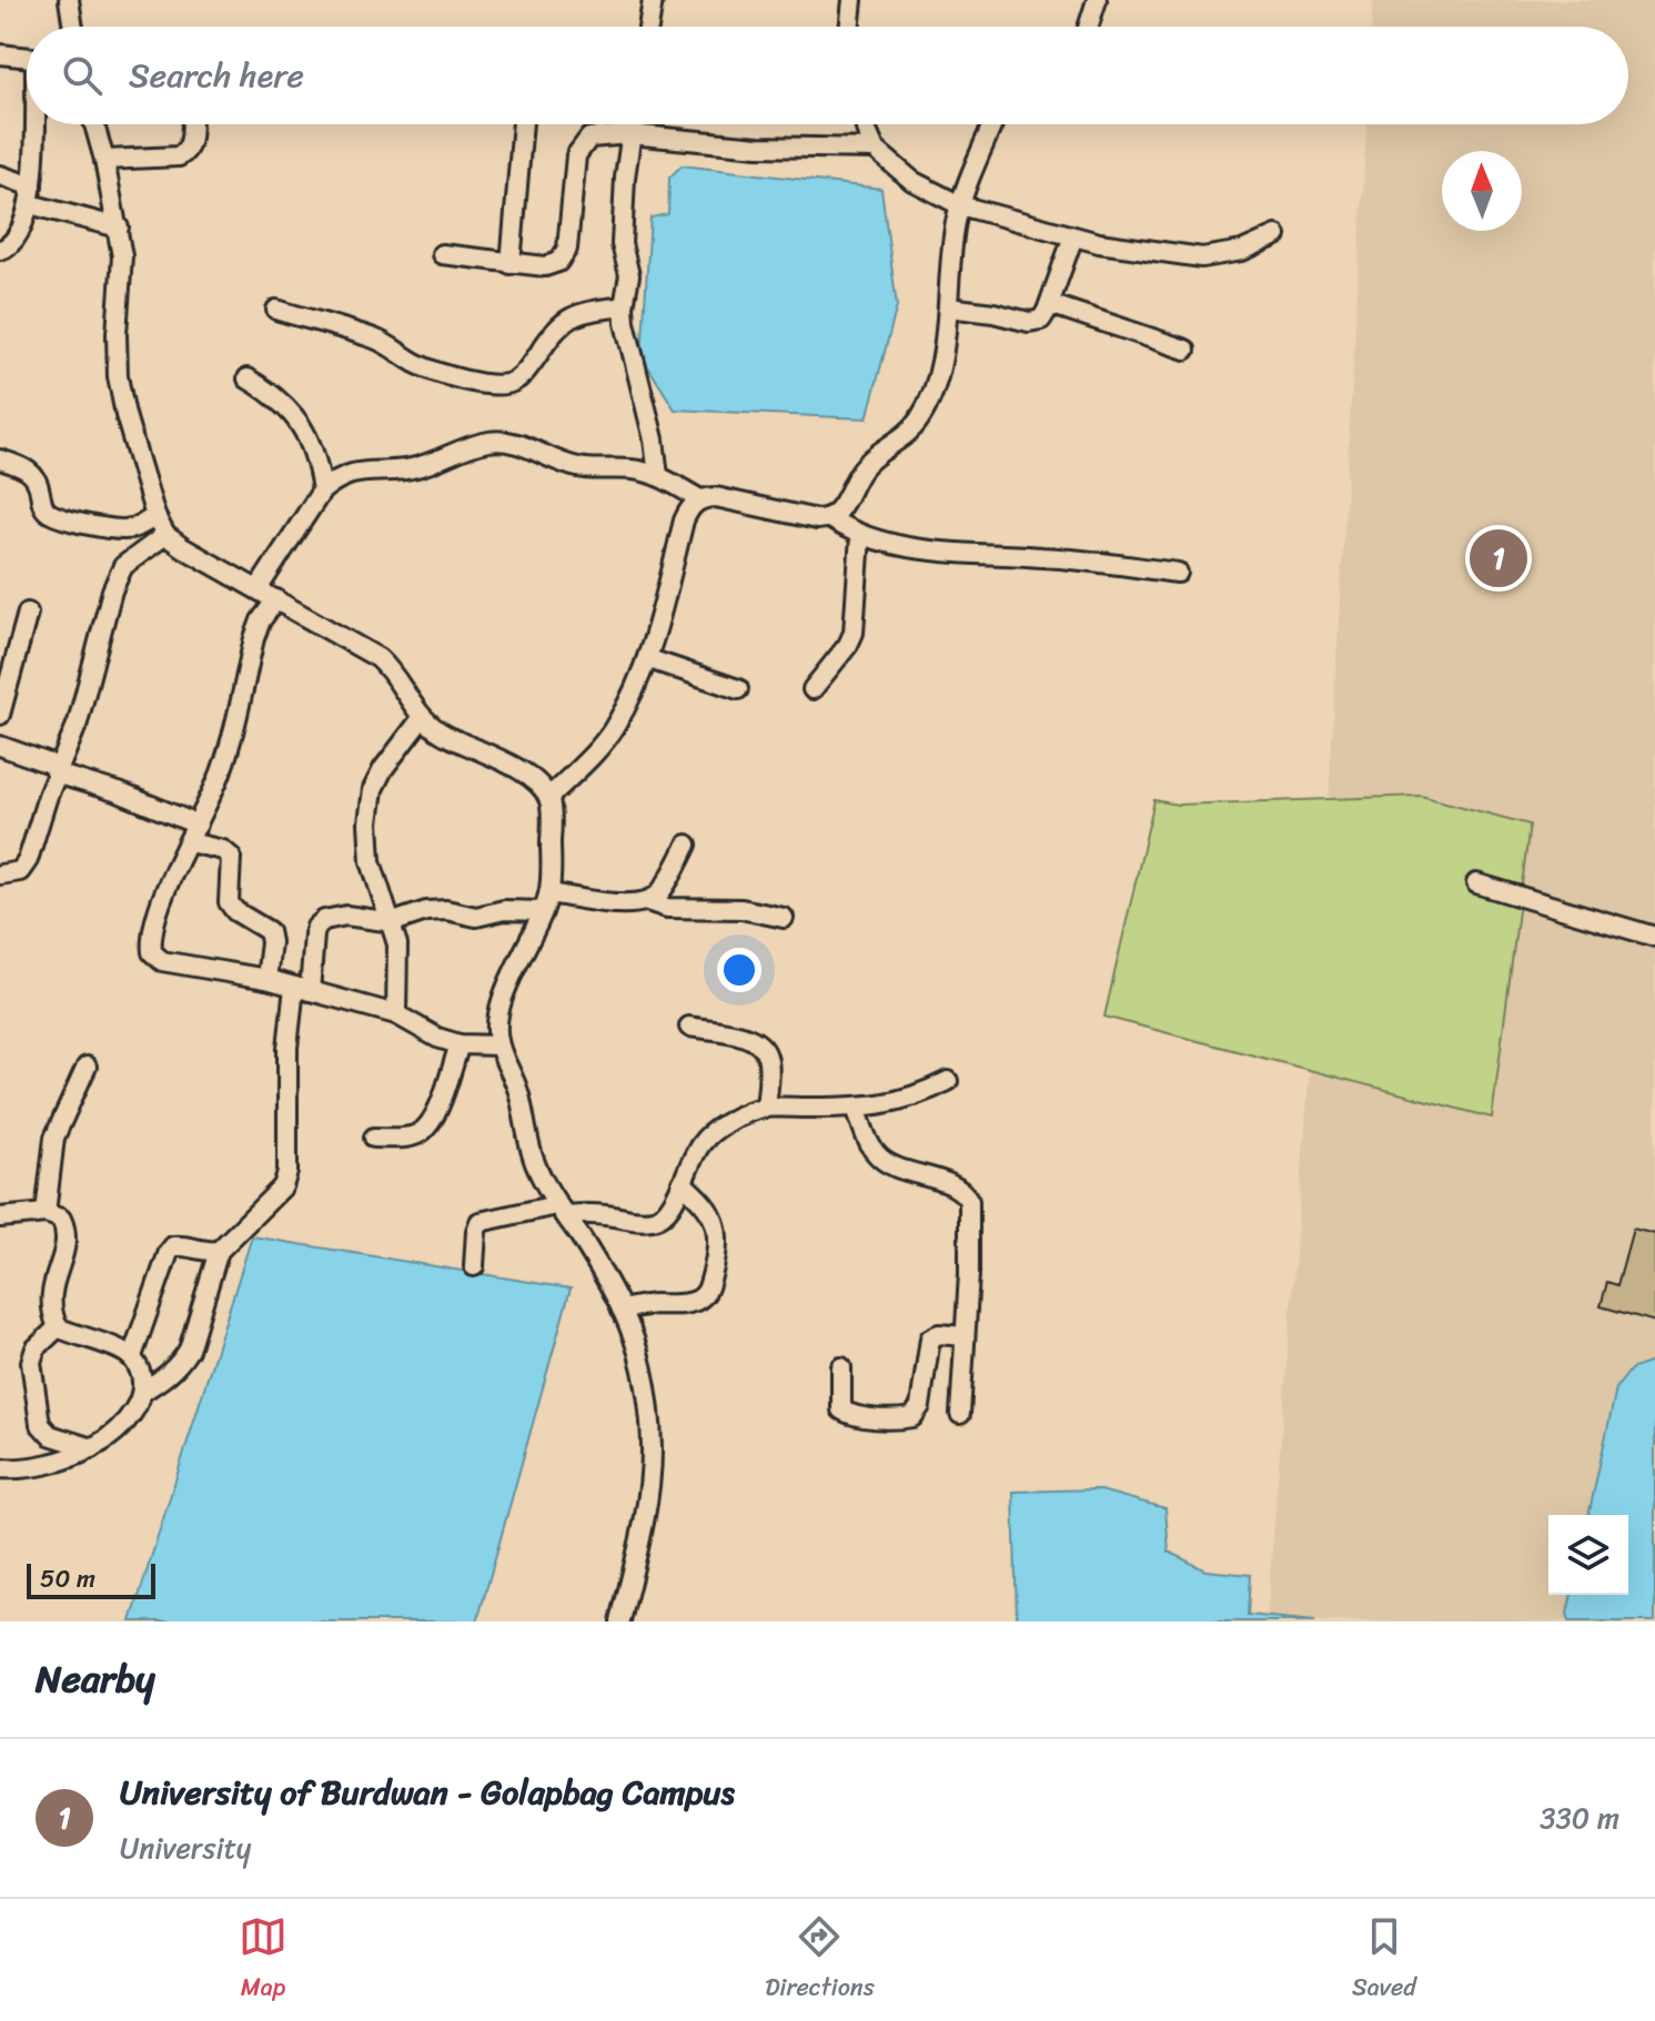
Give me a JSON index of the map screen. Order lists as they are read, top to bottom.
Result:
{
  "scale_bar": "50 m",
  "north": "top",
  "page": {
    "search": "Search here",
    "pins": "1",
    "scale": "50 m",
    "heading": "Nearby",
    "list": [
      {
        "mark": "1",
        "name": "University of Burdwan - Golapbag Campus",
        "note": "University",
        "value": "330 m"
      }
    ],
    "nav": ["Map", "Directions", "Saved"]
  }
}
